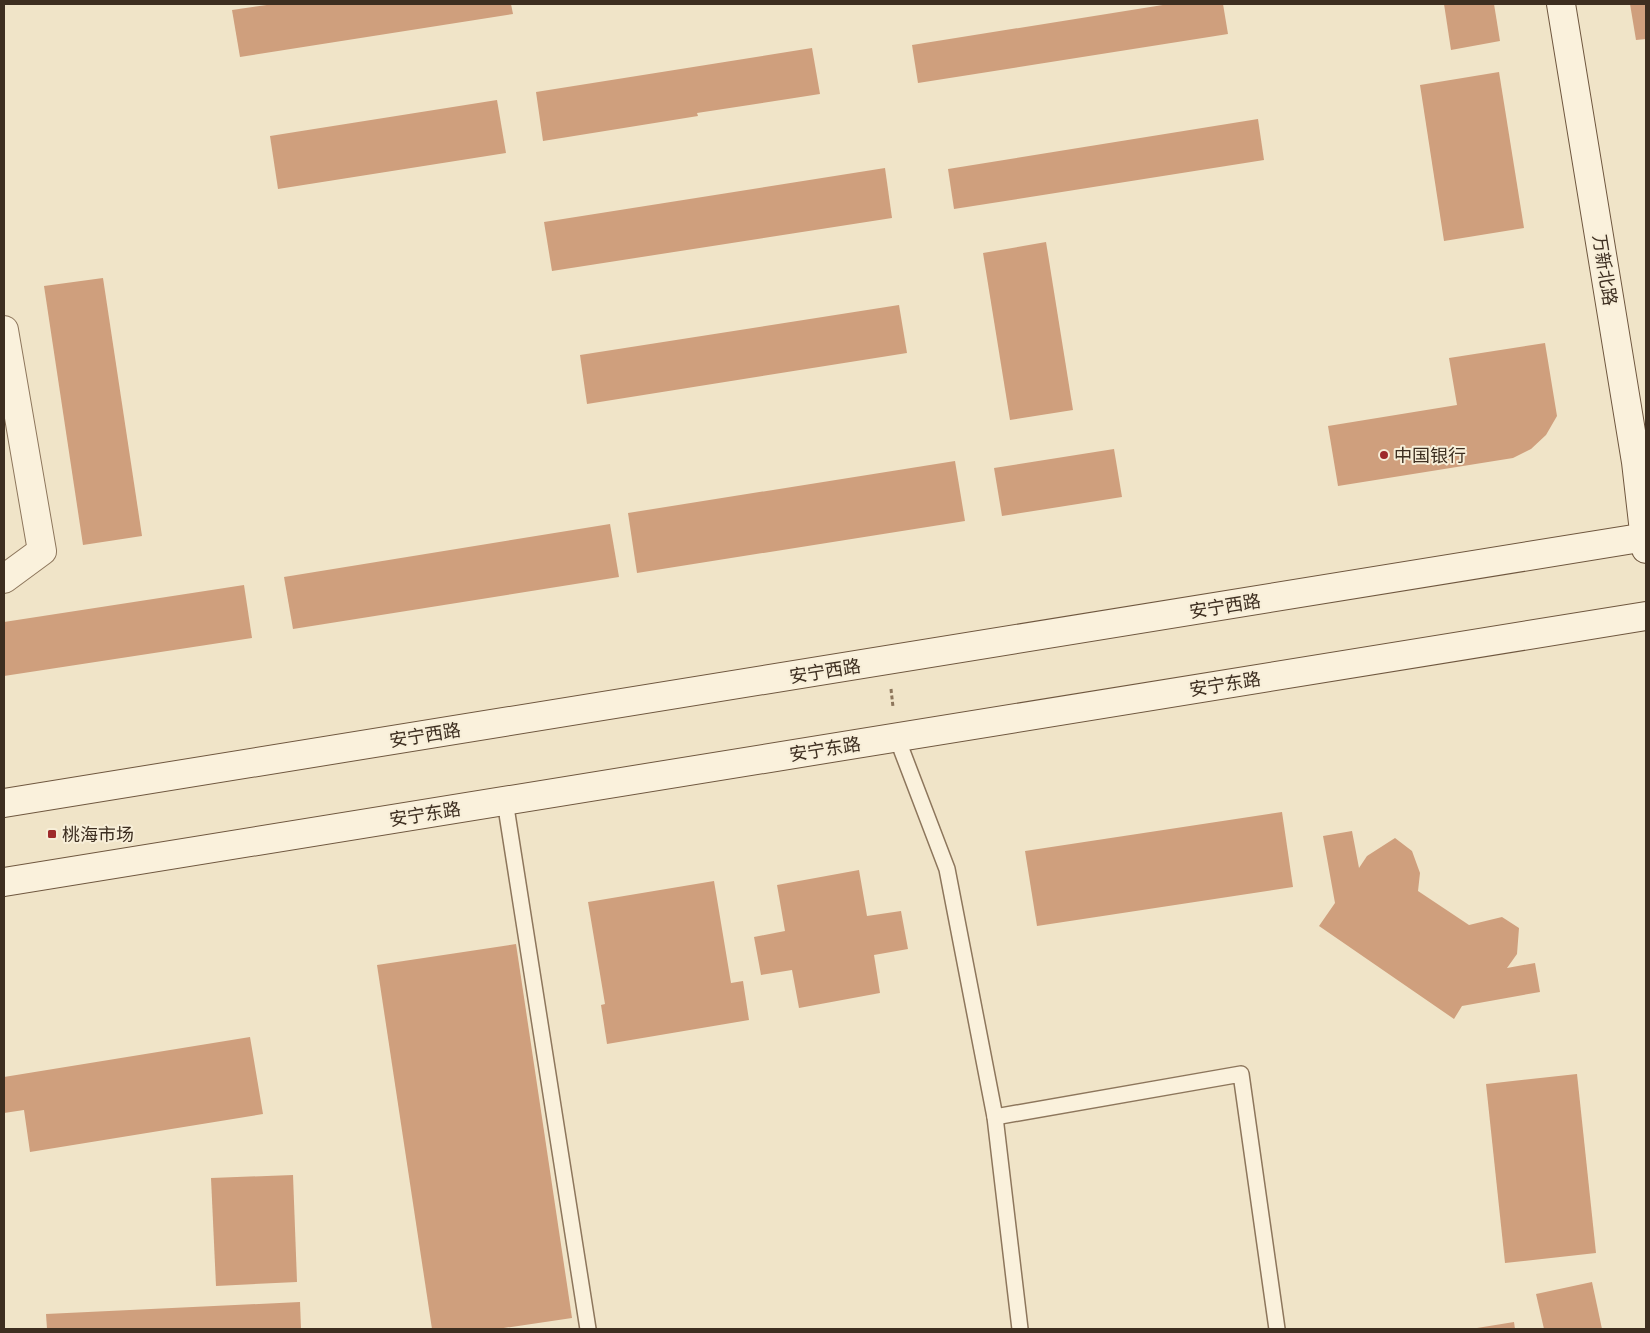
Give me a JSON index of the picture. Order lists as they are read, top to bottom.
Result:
{
  "streets": {
    "main road": ["万新北路", "安宁西路", "安宁东路"]
  },
  "crossings": [
    ["万新北路", "安宁西路"]
  ],
  "places": {
    "other": ["中国银行"],
    "transit": ["桃海市场"]
  }
}
